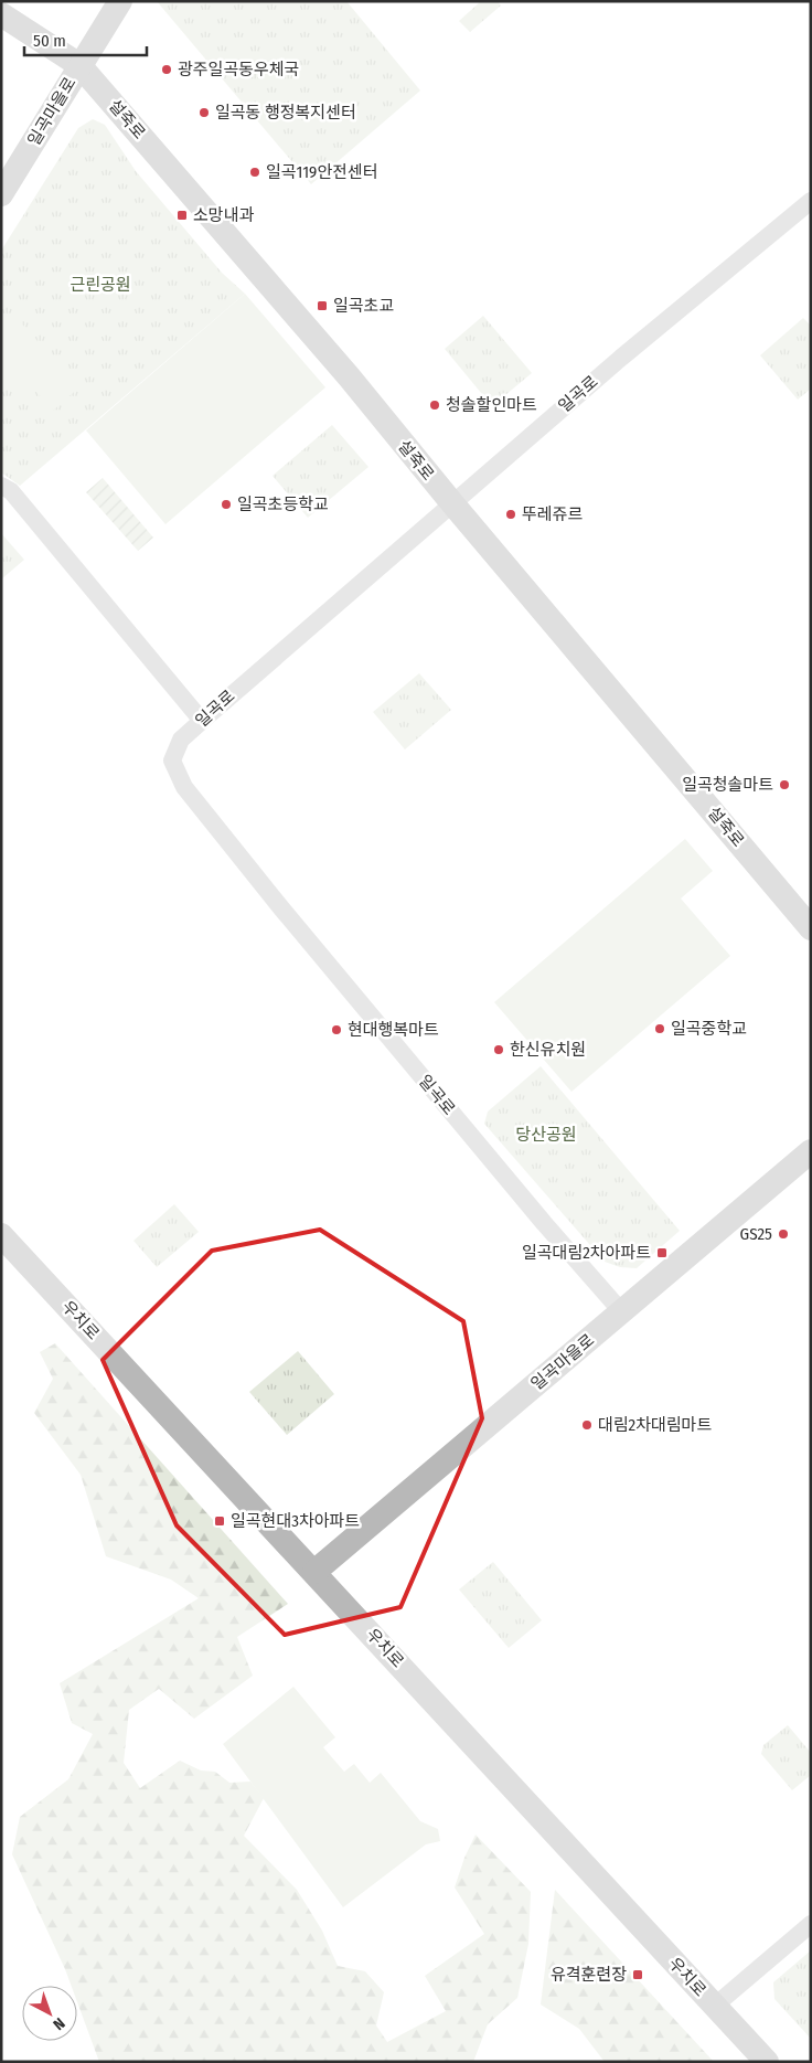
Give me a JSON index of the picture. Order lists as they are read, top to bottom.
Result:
{
  "streets": {
    "main road": ["일곡마을로", "설죽로", "우치로"],
    "street": ["일곡로"]
  },
  "crossings": [
    ["일곡마을로", "설죽로"],
    ["일곡마을로", "일곡로"],
    ["일곡마을로", "우치로"],
    ["설죽로", "일곡로"]
  ],
  "parks": ["근린공원", "당산공원"],
  "places": {
    "other": [
      "광주일곡동우체국",
      "일곡동 행정복지센터",
      "일곡119안전센터",
      "청솔할인마트",
      "일곡초등학교",
      "뚜레쥬르",
      "일곡청솔마트",
      "일곡중학교",
      "현대행복마트",
      "한신유치원",
      "GS25",
      "대림2차대림마트"
    ],
    "transit": [
      "소망내과",
      "일곡초교",
      "일곡대림2차아파트",
      "일곡현대3차아파트",
      "유격훈련장"
    ]
  },
  "scale_bar": "50 m",
  "north": "bottom right"
}
